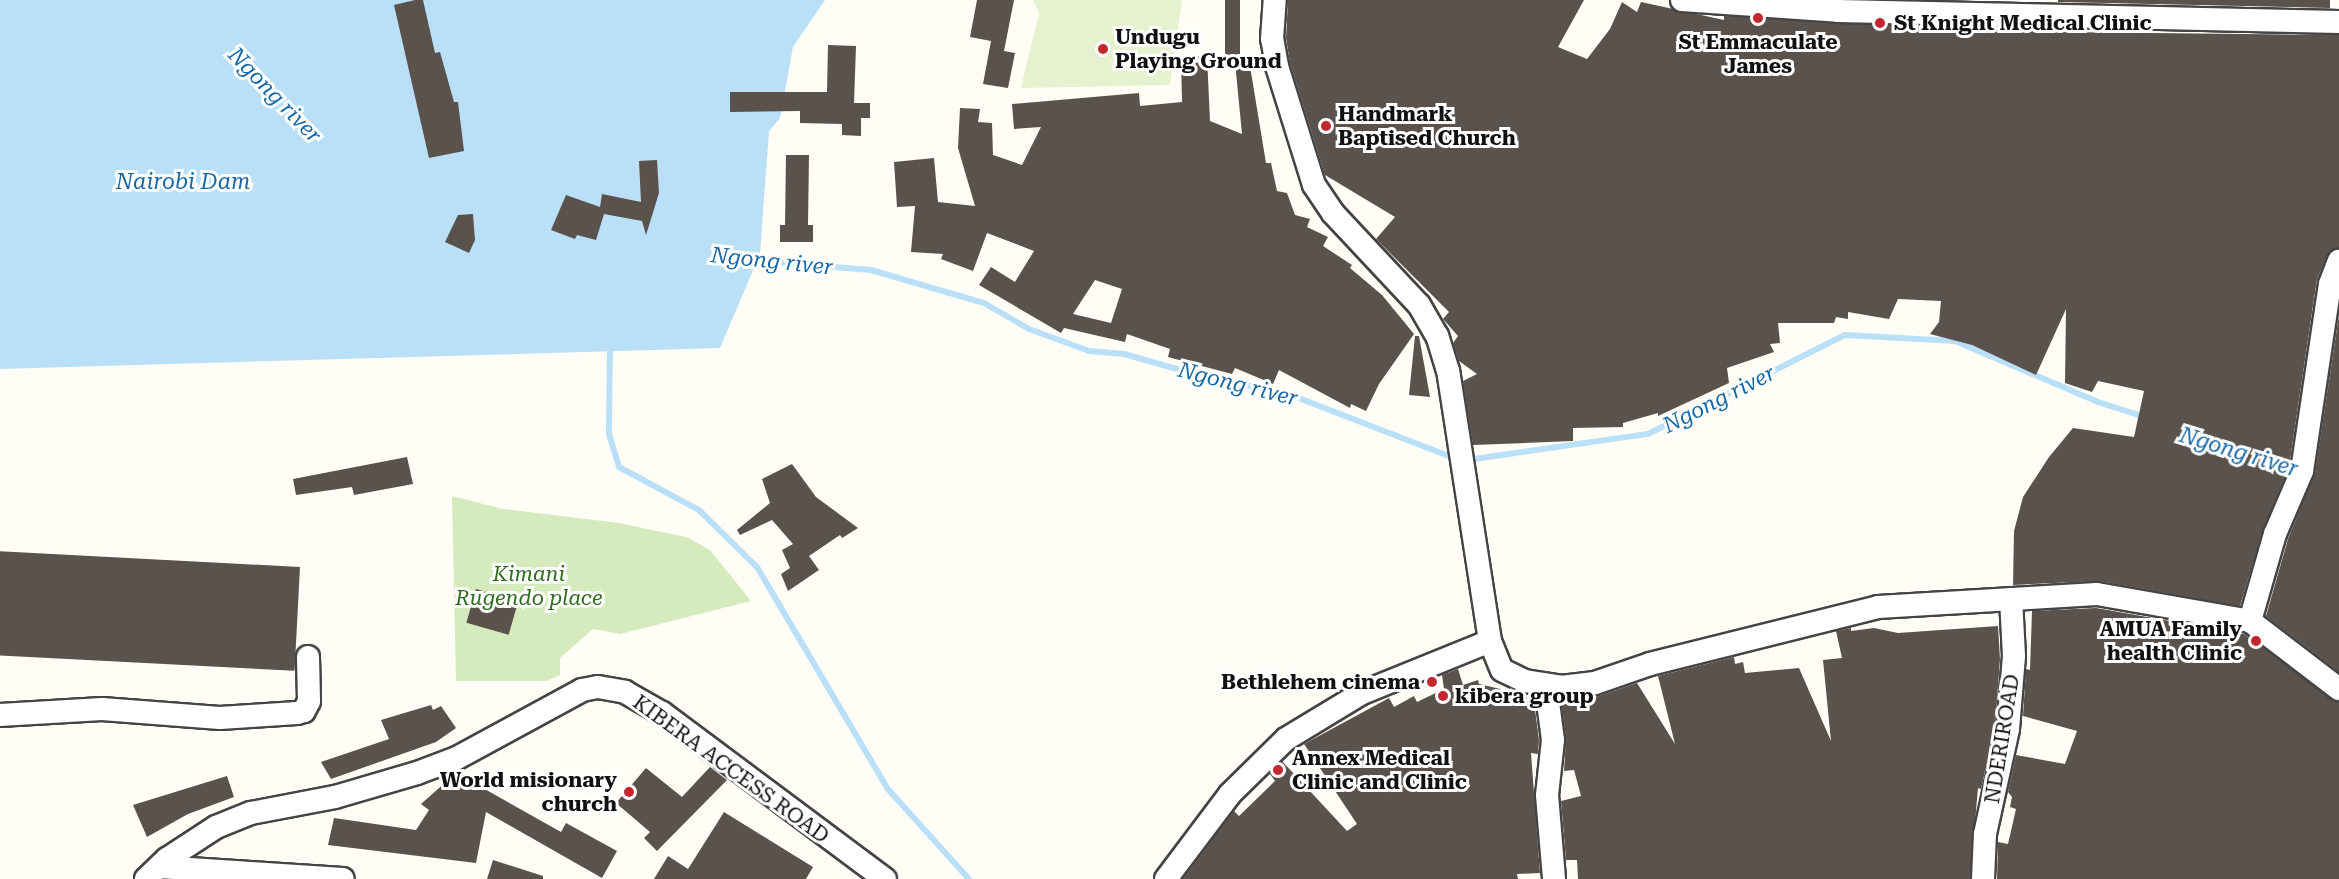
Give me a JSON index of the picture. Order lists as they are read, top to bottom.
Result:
{
  "streets": {
    "street": ["NDERIROAD", "KIBERA ACCESS ROAD"]
  },
  "water": ["Ngong river", "Nairobi Dam"],
  "parks": ["Kimani Rugendo place"],
  "places": [
    "St Emmaculate James",
    "St Knight Medical Clinic",
    "Undugu Playing Ground",
    "Handmark Baptised Church",
    "AMUA Family health Clinic",
    "Bethlehem cinema",
    "kibera group",
    "Annex Medical Clinic and Clinic",
    "World misionary church"
  ]
}
